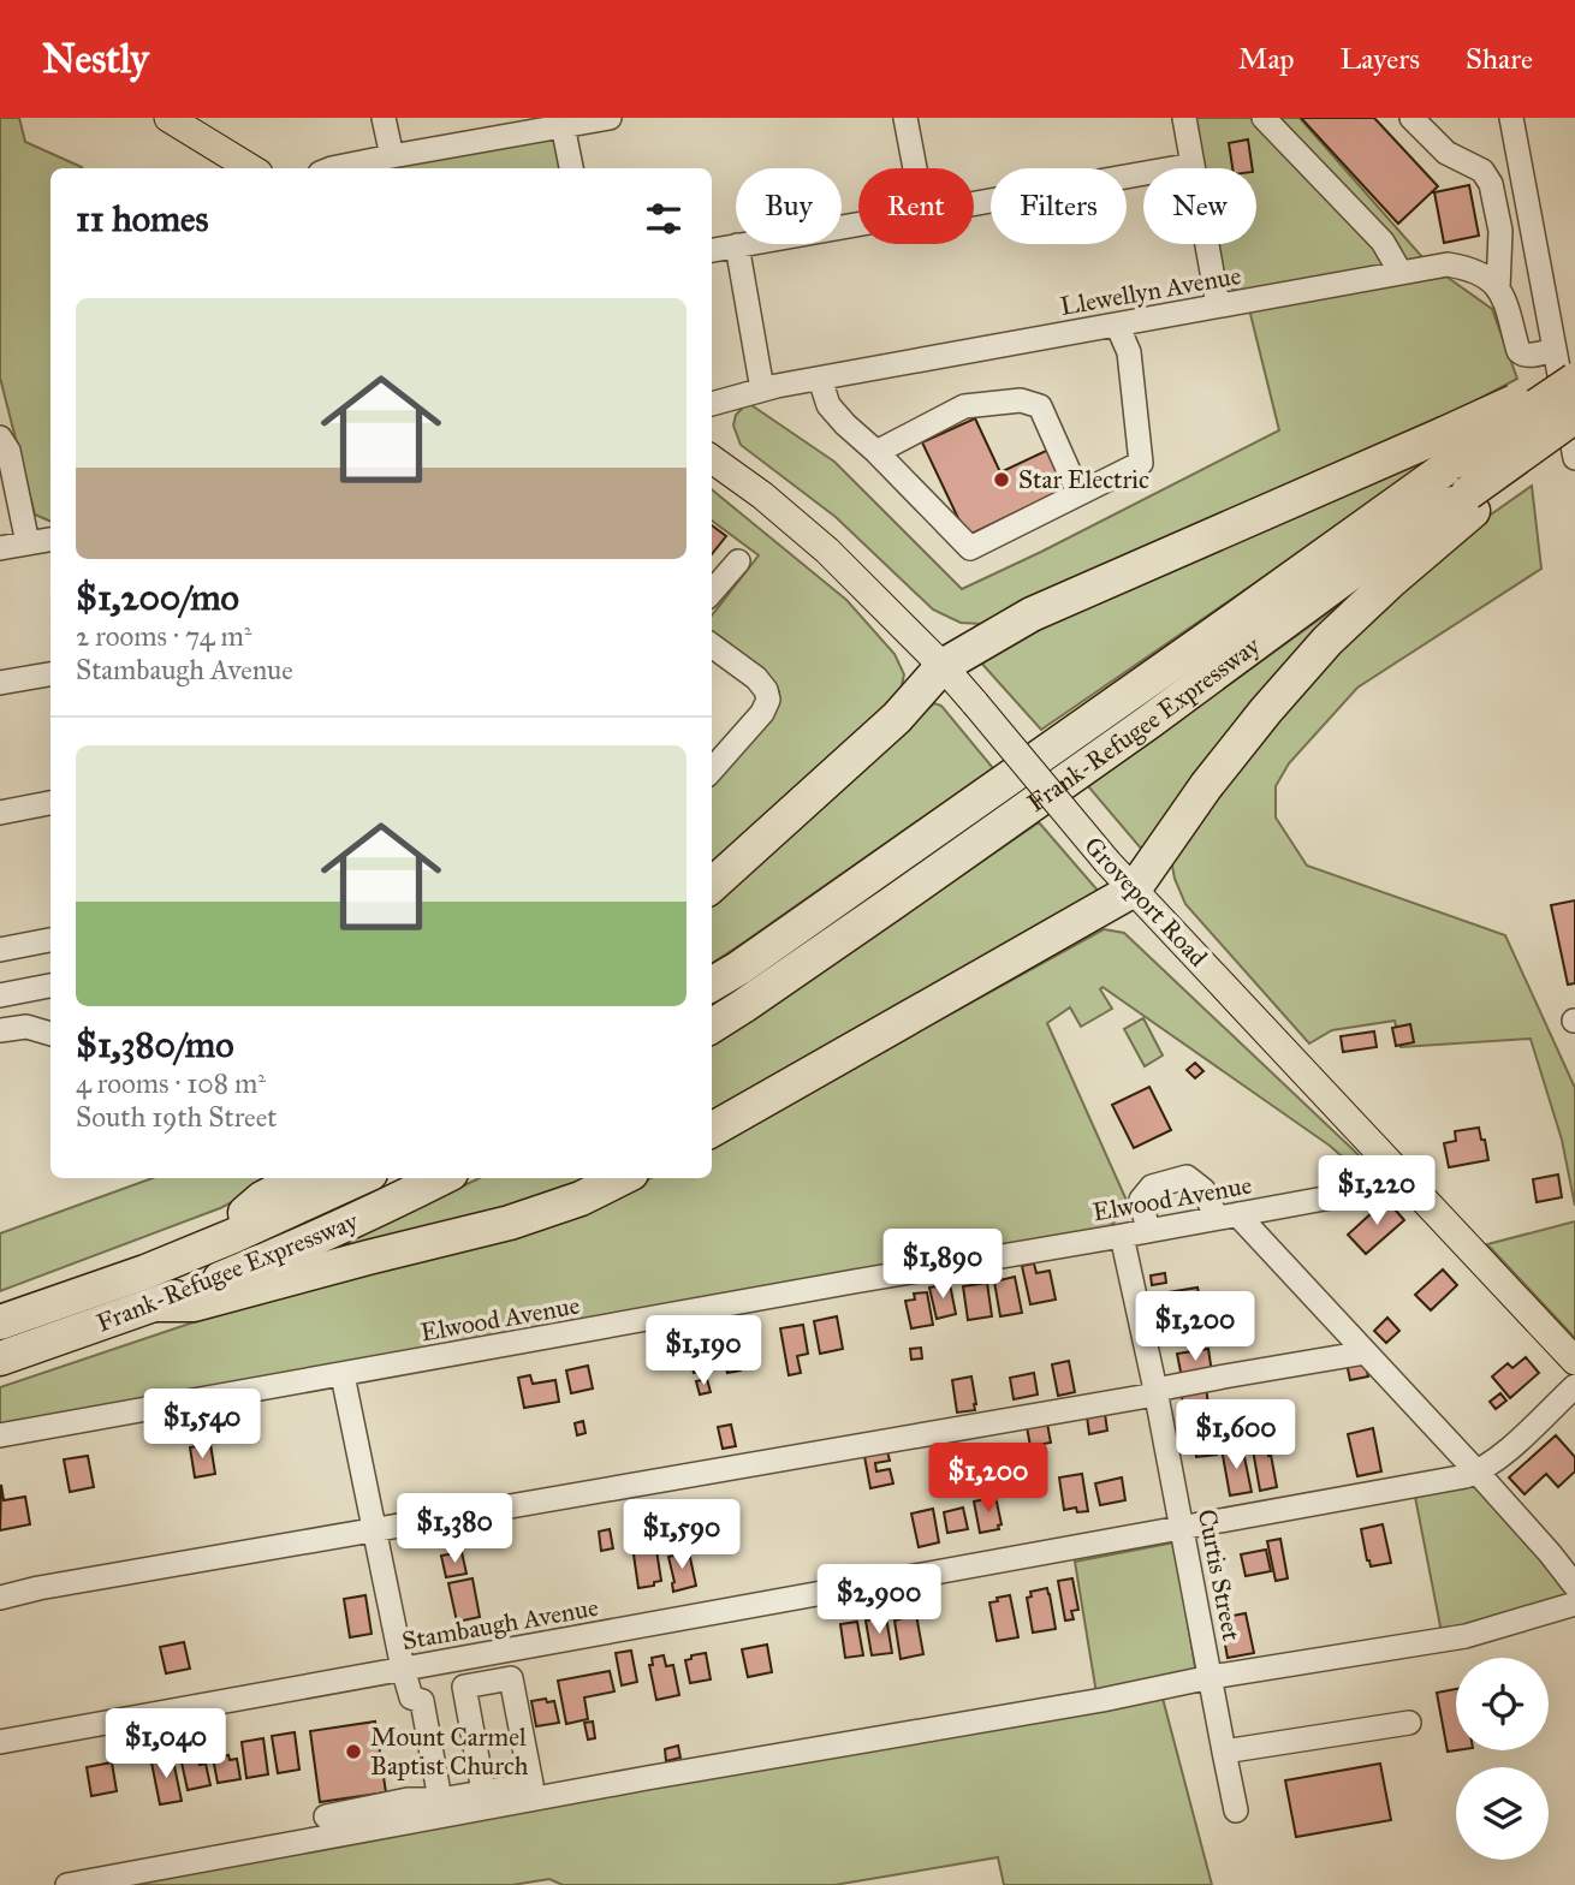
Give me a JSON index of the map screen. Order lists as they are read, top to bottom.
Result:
{
  "streets": {
    "highway": ["Frank-Refugee Expressway"],
    "main road": ["Groveport Road"],
    "street": [
      "Llewellyn Avenue",
      "Elwood Avenue",
      "Curtis Street",
      "Stambaugh Avenue"
    ]
  },
  "crossings": [
    ["Groveport Road", "Elwood Avenue"],
    ["Elwood Avenue", "Curtis Street"],
    ["Curtis Street", "Stambaugh Avenue"]
  ],
  "places": ["Star Electric", "Mount Carmel Baptist Church"],
  "page": {
    "header": "Nestly",
    "nav": ["Map", "Layers", "Share"],
    "chip": [
      "Buy",
      "Rent",
      "Filters",
      "New"
    ],
    "heading": "11 homes",
    "list": [
      {
        "name": "$1,200/mo",
        "note": "2 rooms · 74 m² · Stambaugh Avenue"
      },
      {
        "name": "$1,380/mo",
        "note": "4 rooms · 108 m² · South 19th Street"
      }
    ],
    "price": [
      "$1,220",
      "$1,890",
      "$1,200",
      "$1,190",
      "$1,540",
      "$1,600",
      "$1,200",
      "$1,380",
      "$1,590",
      "$2,900",
      "$1,040"
    ]
  }
}
